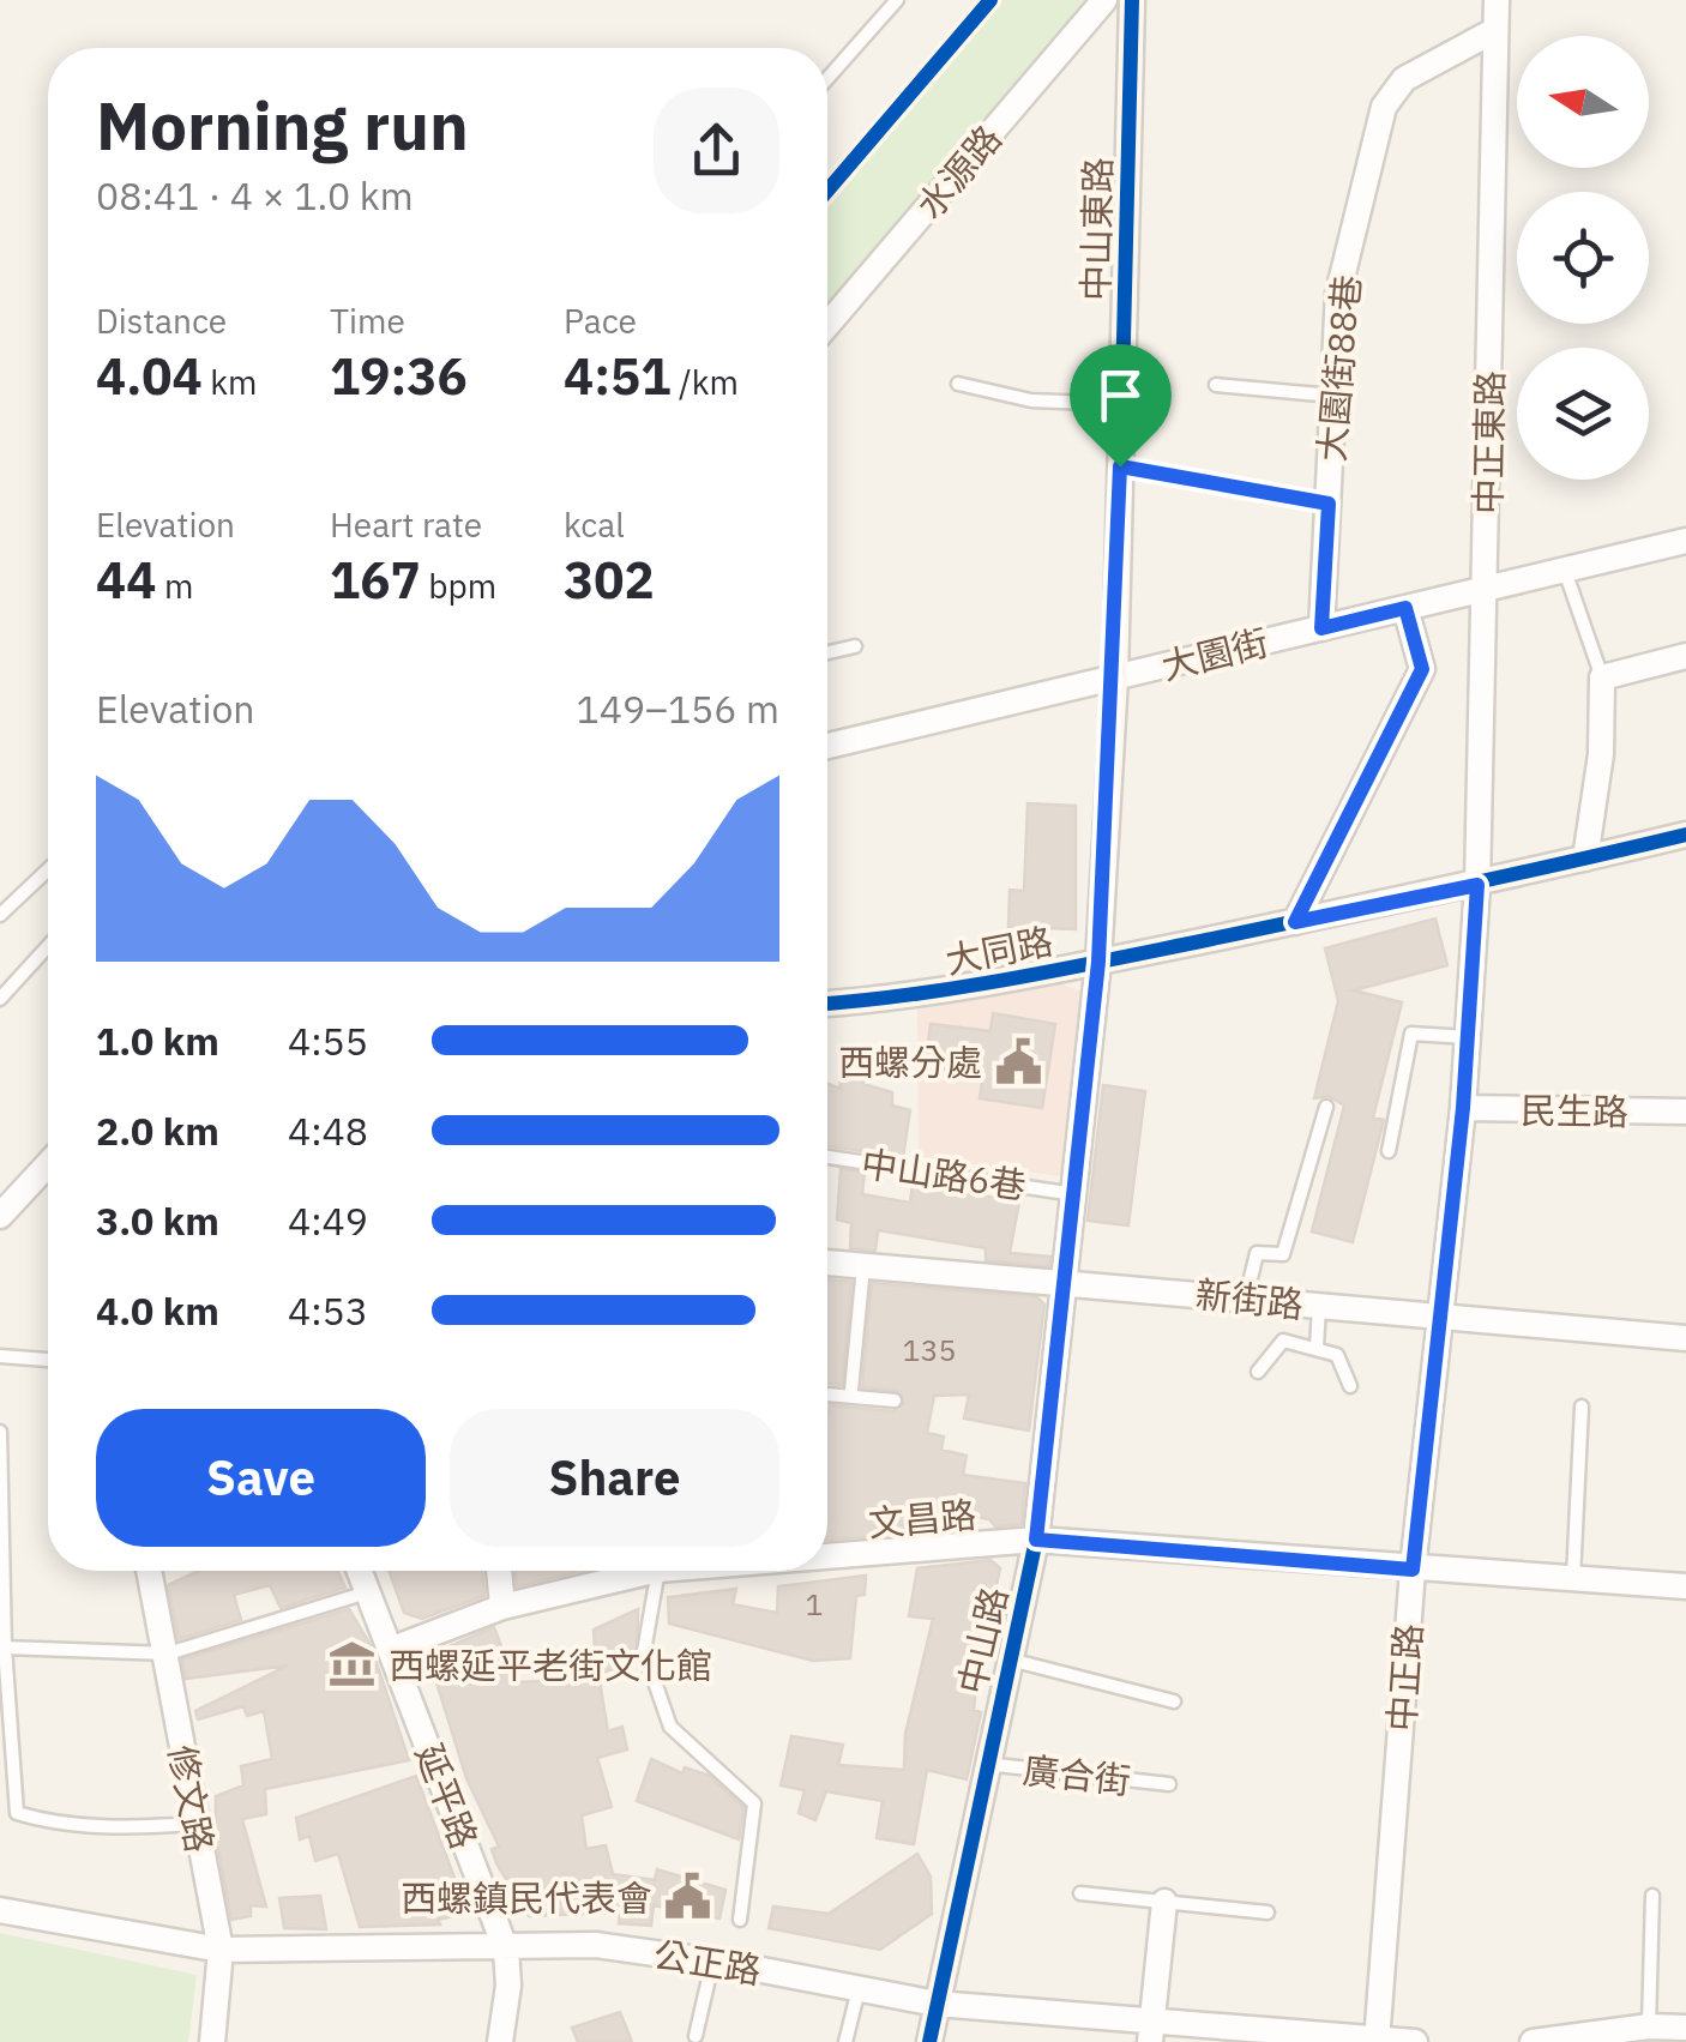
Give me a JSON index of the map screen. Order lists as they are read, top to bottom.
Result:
{
  "streets": {
    "street": [
      "水源路",
      "中山東路",
      "大園街88巷",
      "中正東路",
      "大園街",
      "大同路",
      "民生路",
      "新街路",
      "文昌路",
      "中山路",
      "中正路",
      "延平路",
      "修文路",
      "公正路"
    ],
    "lane": ["中山路6巷", "廣合街"]
  },
  "crossings": [
    ["中山東路", "大園街"],
    ["中山東路", "大同路"],
    ["中山東路", "中山路"],
    ["大園街88巷", "中正東路"],
    ["大園街88巷", "大園街"],
    ["中正東路", "大園街"],
    ["中正東路", "大同路"],
    ["中正東路", "中正路"],
    ["大同路", "中山路"],
    ["大同路", "中正路"],
    ["民生路", "中正路"],
    ["中山路6巷", "中山路"],
    ["新街路", "中山路"],
    ["新街路", "中正路"],
    ["文昌路", "中山路"],
    ["文昌路", "中正路"],
    ["文昌路", "延平路"],
    ["中山路", "廣合街"],
    ["中山路", "公正路"],
    ["中正路", "公正路"],
    ["延平路", "公正路"],
    ["修文路", "公正路"]
  ],
  "places": {
    "public building": ["西螺分處", "西螺鎮民代表會"],
    "museum": ["西螺延平老街文化館"]
  },
  "house_numbers": ["135", "1"],
  "north": "left",
  "page": {
    "heading": ["Morning run", "08:41 · 4 × 1.0 km"],
    "stats": [
      ["Distance", "4.04 km"],
      ["Time", "19:36"],
      ["Pace", "4:51 /km"],
      ["Elevation", "44 m"],
      ["Heart rate", "167 bpm"],
      ["kcal", "302"]
    ],
    "chart": ["Elevation", "149–156 m"],
    "list": [
      {
        "name": "1.0 km",
        "note": "4:55"
      },
      {
        "name": "2.0 km",
        "note": "4:48"
      },
      {
        "name": "3.0 km",
        "note": "4:49"
      },
      {
        "name": "4.0 km",
        "note": "4:53"
      }
    ],
    "buttons": ["Save", "Share"]
  }
}
